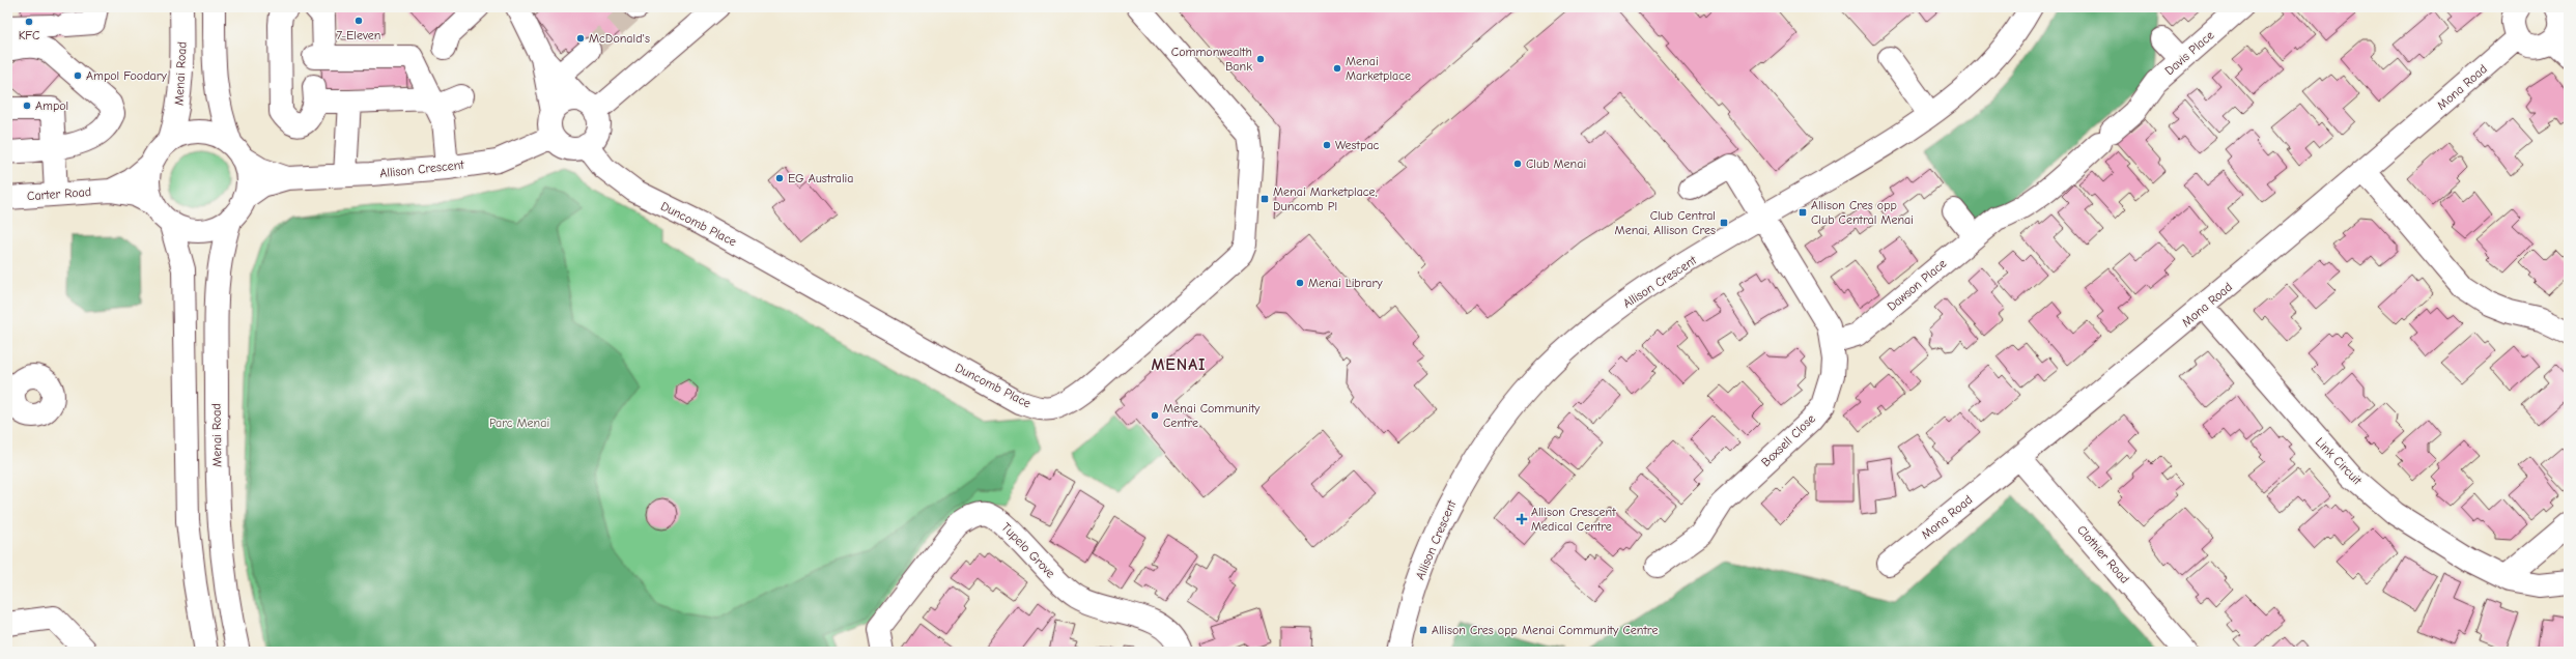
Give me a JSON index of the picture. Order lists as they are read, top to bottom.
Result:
{
  "streets": {
    "street": [
      "Davis Place",
      "Menai Road",
      "Mona Road",
      "Allison Crescent",
      "Carter Road",
      "Duncomb Place",
      "Dawson Place",
      "Boxsell Close",
      "Link Circuit",
      "Tupelo Grove",
      "Clothier Road"
    ]
  },
  "crossings": [
    ["Davis Place", "Dawson Place"],
    ["Menai Road", "Allison Crescent"],
    ["Menai Road", "Carter Road"],
    ["Mona Road", "Link Circuit"],
    ["Mona Road", "Clothier Road"],
    ["Allison Crescent", "Carter Road"],
    ["Allison Crescent", "Duncomb Place"],
    ["Allison Crescent", "Boxsell Close"],
    ["Dawson Place", "Boxsell Close"]
  ],
  "districts": ["MENAI"],
  "parks": ["Parc Menai"],
  "places": {
    "other": [
      "7-Eleven",
      "KFC",
      "McDonald's",
      "Commonwealth Bank",
      "Menai Marketplace",
      "Ampol Foodary",
      "Ampol",
      "Westpac",
      "Club Menai",
      "EG Australia",
      "Menai Library",
      "Menai Community Centre"
    ],
    "transit": [
      "Menai Marketplace, Duncomb Pl",
      "Allison Cres opp Club Central Menai",
      "Club Central Menai, Allison Cres",
      "Allison Cres opp Menai Community Centre"
    ],
    "health": ["Allison Crescent Medical Centre"]
  }
}
